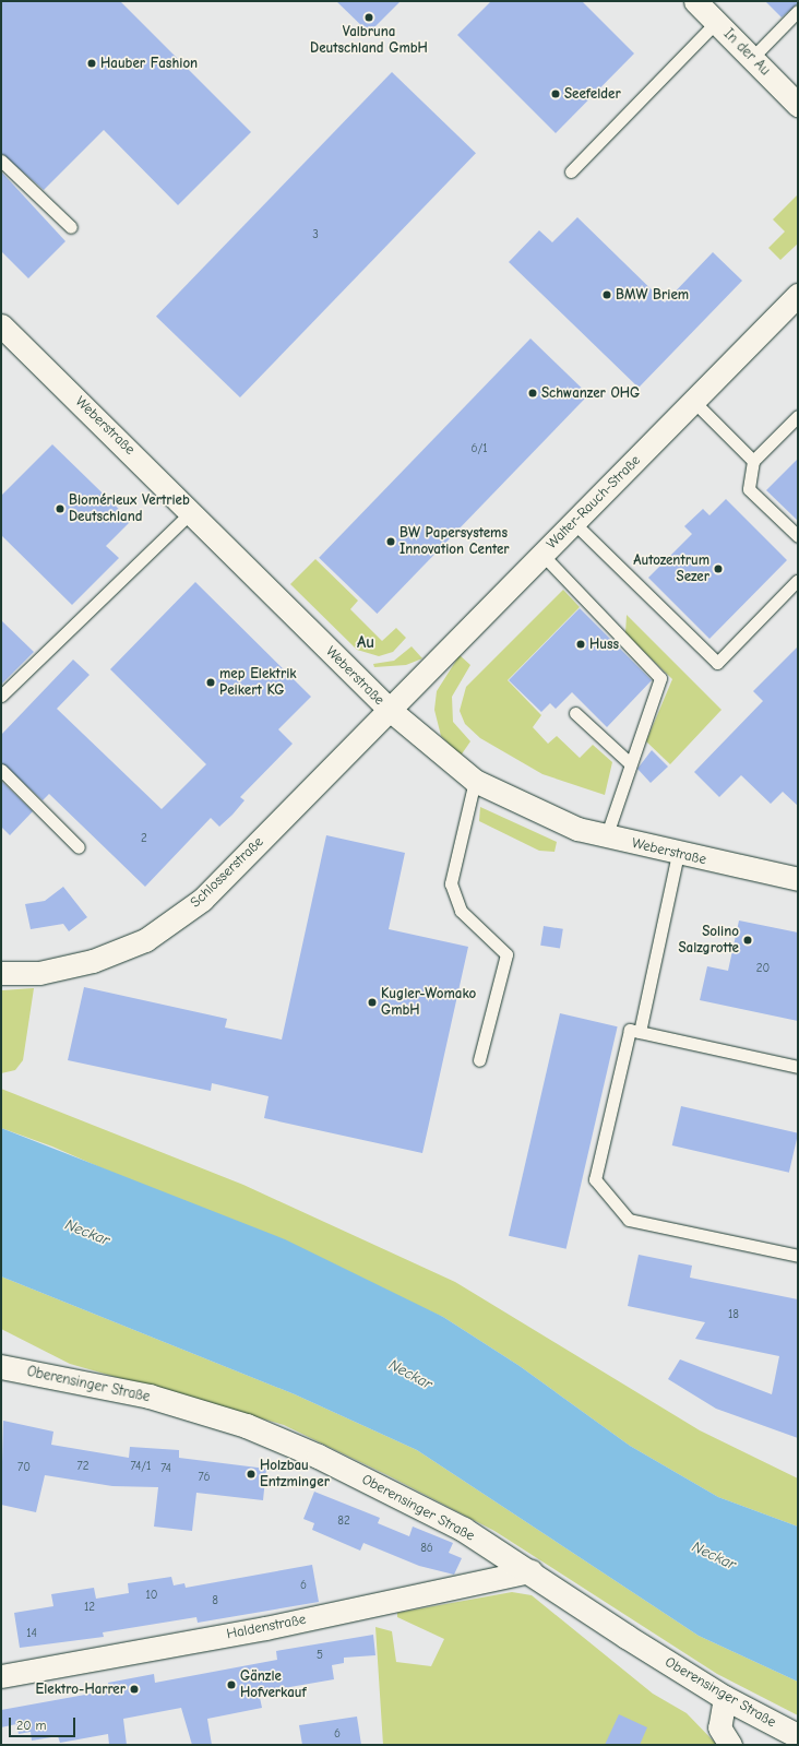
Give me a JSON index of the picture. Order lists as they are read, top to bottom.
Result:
{
  "streets": {
    "street": [
      "In der Au",
      "Weberstraße",
      "Walter-Rauch-Straße",
      "Schlosserstraße",
      "Oberensinger Straße",
      "Haldenstraße"
    ]
  },
  "crossings": [
    ["Weberstraße", "Walter-Rauch-Straße"],
    ["Weberstraße", "Schlosserstraße"],
    ["Walter-Rauch-Straße", "Schlosserstraße"],
    ["Oberensinger Straße", "Haldenstraße"]
  ],
  "districts": ["Au"],
  "water": ["Neckar"],
  "places": [
    "Valbruna Deutschland GmbH",
    "Hauber Fashion",
    "Seefelder",
    "BMW Briem",
    "Schwanzer OHG",
    "Biomérieux Vertrieb Deutschland",
    "BW Papersystems Innovation Center",
    "Autozentrum Sezer",
    "Huss",
    "mep Elektrik Peikert KG",
    "Solino Salzgrotte",
    "Kugler-Womako GmbH",
    "Holzbau Entzminger",
    "Gänzle Hofverkauf",
    "Elektro-Harrer"
  ],
  "house_numbers": [
    "3",
    "6/1",
    "2",
    "20",
    "18",
    "72",
    "74/1",
    "70",
    "74",
    "76",
    "82",
    "86",
    "6",
    "10",
    "8",
    "12",
    "14",
    "5",
    "6"
  ],
  "scale_bar": "20 m"
}
